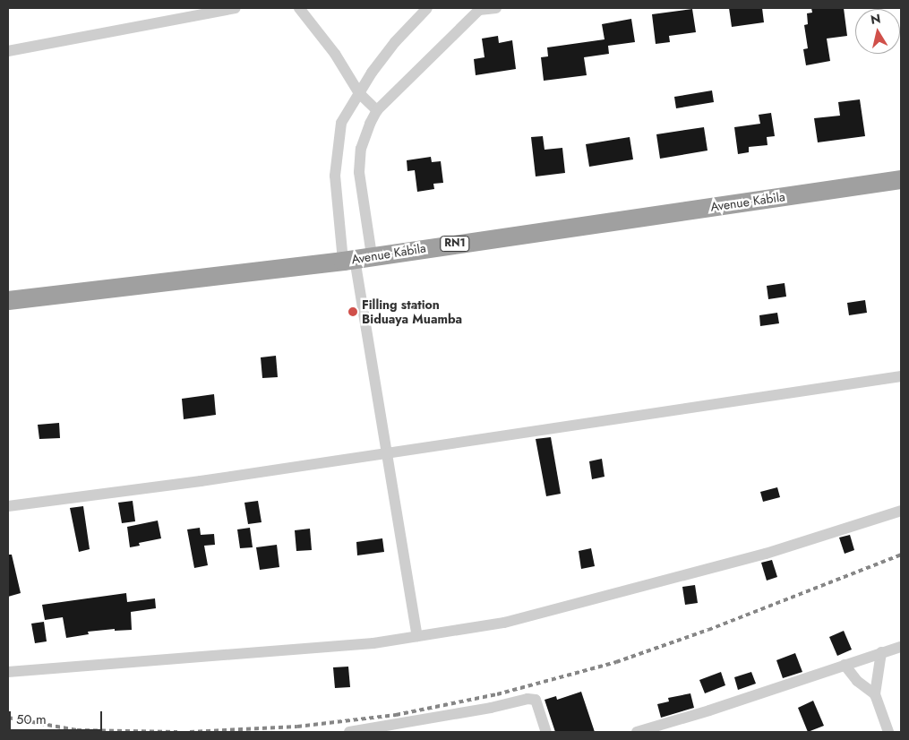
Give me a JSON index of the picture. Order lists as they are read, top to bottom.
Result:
{
  "streets": {
    "highway": ["Avenue Kabila", "RN1"]
  },
  "places": ["Filling station Biduaya Muamba"],
  "scale_bar": "50 m",
  "north": "top"
}
